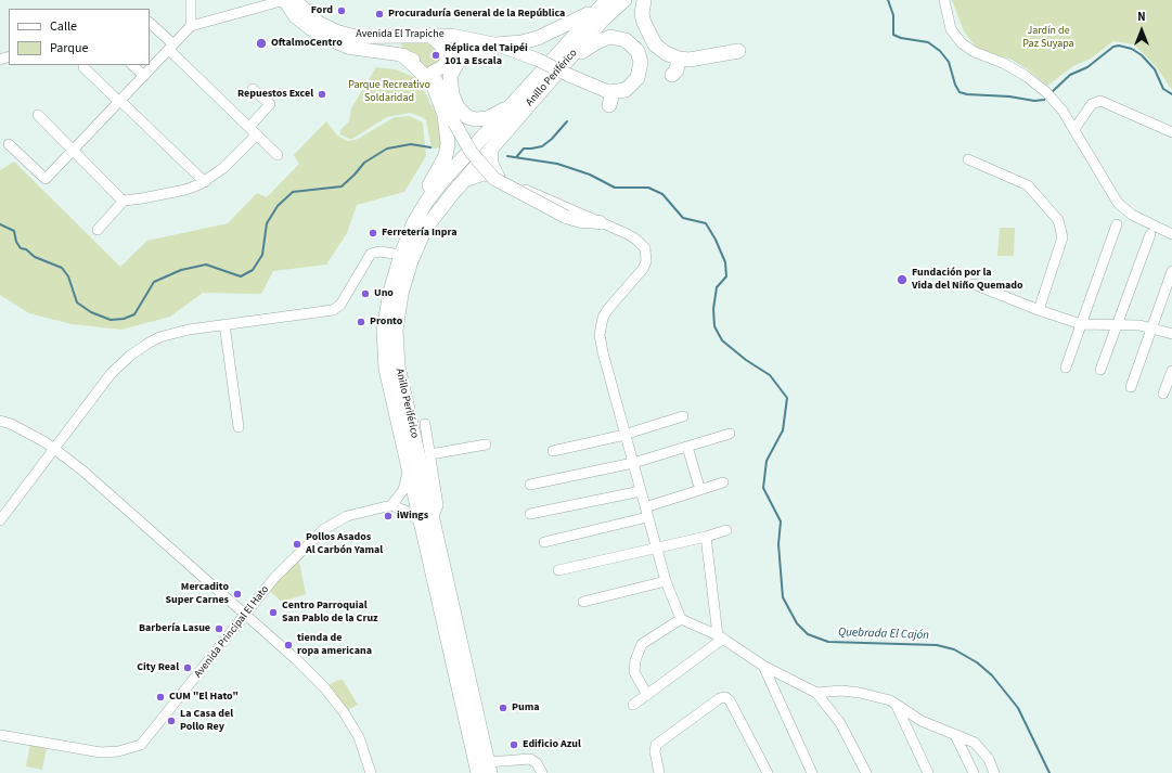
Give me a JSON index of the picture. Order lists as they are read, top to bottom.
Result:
{
  "streets": {
    "highway": ["Anillo Periférico"],
    "main road": ["Avenida El Trapiche"],
    "street": ["Avenida Principal El Hato"]
  },
  "crossings": [
    ["Avenida El Trapiche", "Anillo Periférico"]
  ],
  "water": ["Quebrada El Cajón"],
  "parks": ["Jardín de Paz Suyapa", "Parque Recreativo Soldaridad"],
  "places": [
    "Ford",
    "Procuraduría General de la República",
    "OftalmoCentro",
    "Réplica del Taipéi 101 a Escala",
    "Repuestos Excel",
    "Ferretería Inpra",
    "Fundación por la Vida del Niño Quemado",
    "Uno",
    "Pronto",
    "iWings",
    "Pollos Asados Al Carbón Yamal",
    "Mercadito Super Carnes",
    "Centro Parroquial San Pablo de la Cruz",
    "Barbería Lasue",
    "tienda de ropa americana",
    "City Real",
    "CUM \"El Hato\"",
    "Puma",
    "La Casa del Pollo Rey",
    "Edificio Azul"
  ],
  "legend": ["Calle", "Parque"],
  "north": "top"
}
